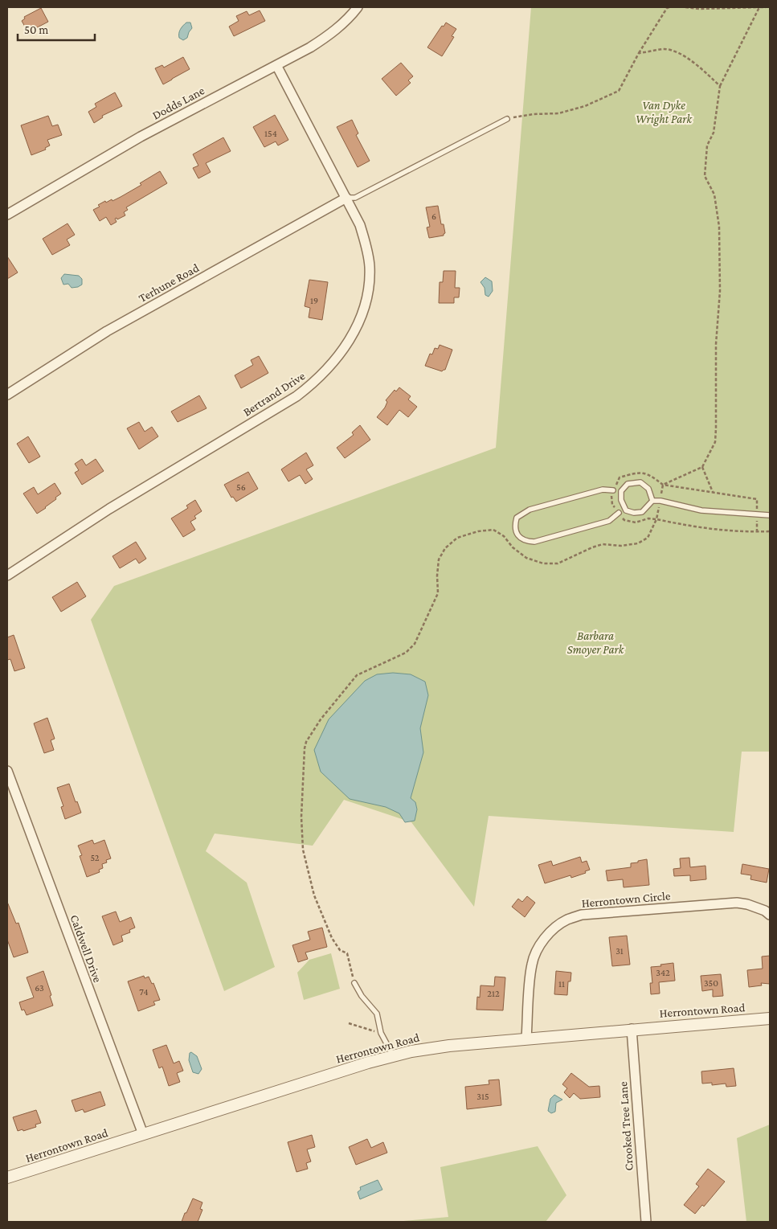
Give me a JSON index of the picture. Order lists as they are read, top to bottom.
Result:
{
  "streets": {
    "street": [
      "Dodds Lane",
      "Terhune Road",
      "Bertrand Drive",
      "Herrontown Circle",
      "Caldwell Drive",
      "Herrontown Road",
      "Crooked Tree Lane"
    ]
  },
  "crossings": [
    ["Dodds Lane", "Bertrand Drive"],
    ["Terhune Road", "Bertrand Drive"],
    ["Herrontown Circle", "Herrontown Road"],
    ["Caldwell Drive", "Herrontown Road"],
    ["Herrontown Road", "Crooked Tree Lane"]
  ],
  "parks": ["Van Dyke Wright Park", "Barbara Smoyer Park"],
  "house_numbers": [
    "154",
    "6",
    "19",
    "56",
    "52",
    "31",
    "342",
    "350",
    "11",
    "63",
    "74",
    "212",
    "315"
  ],
  "scale_bar": "50 m"
}
